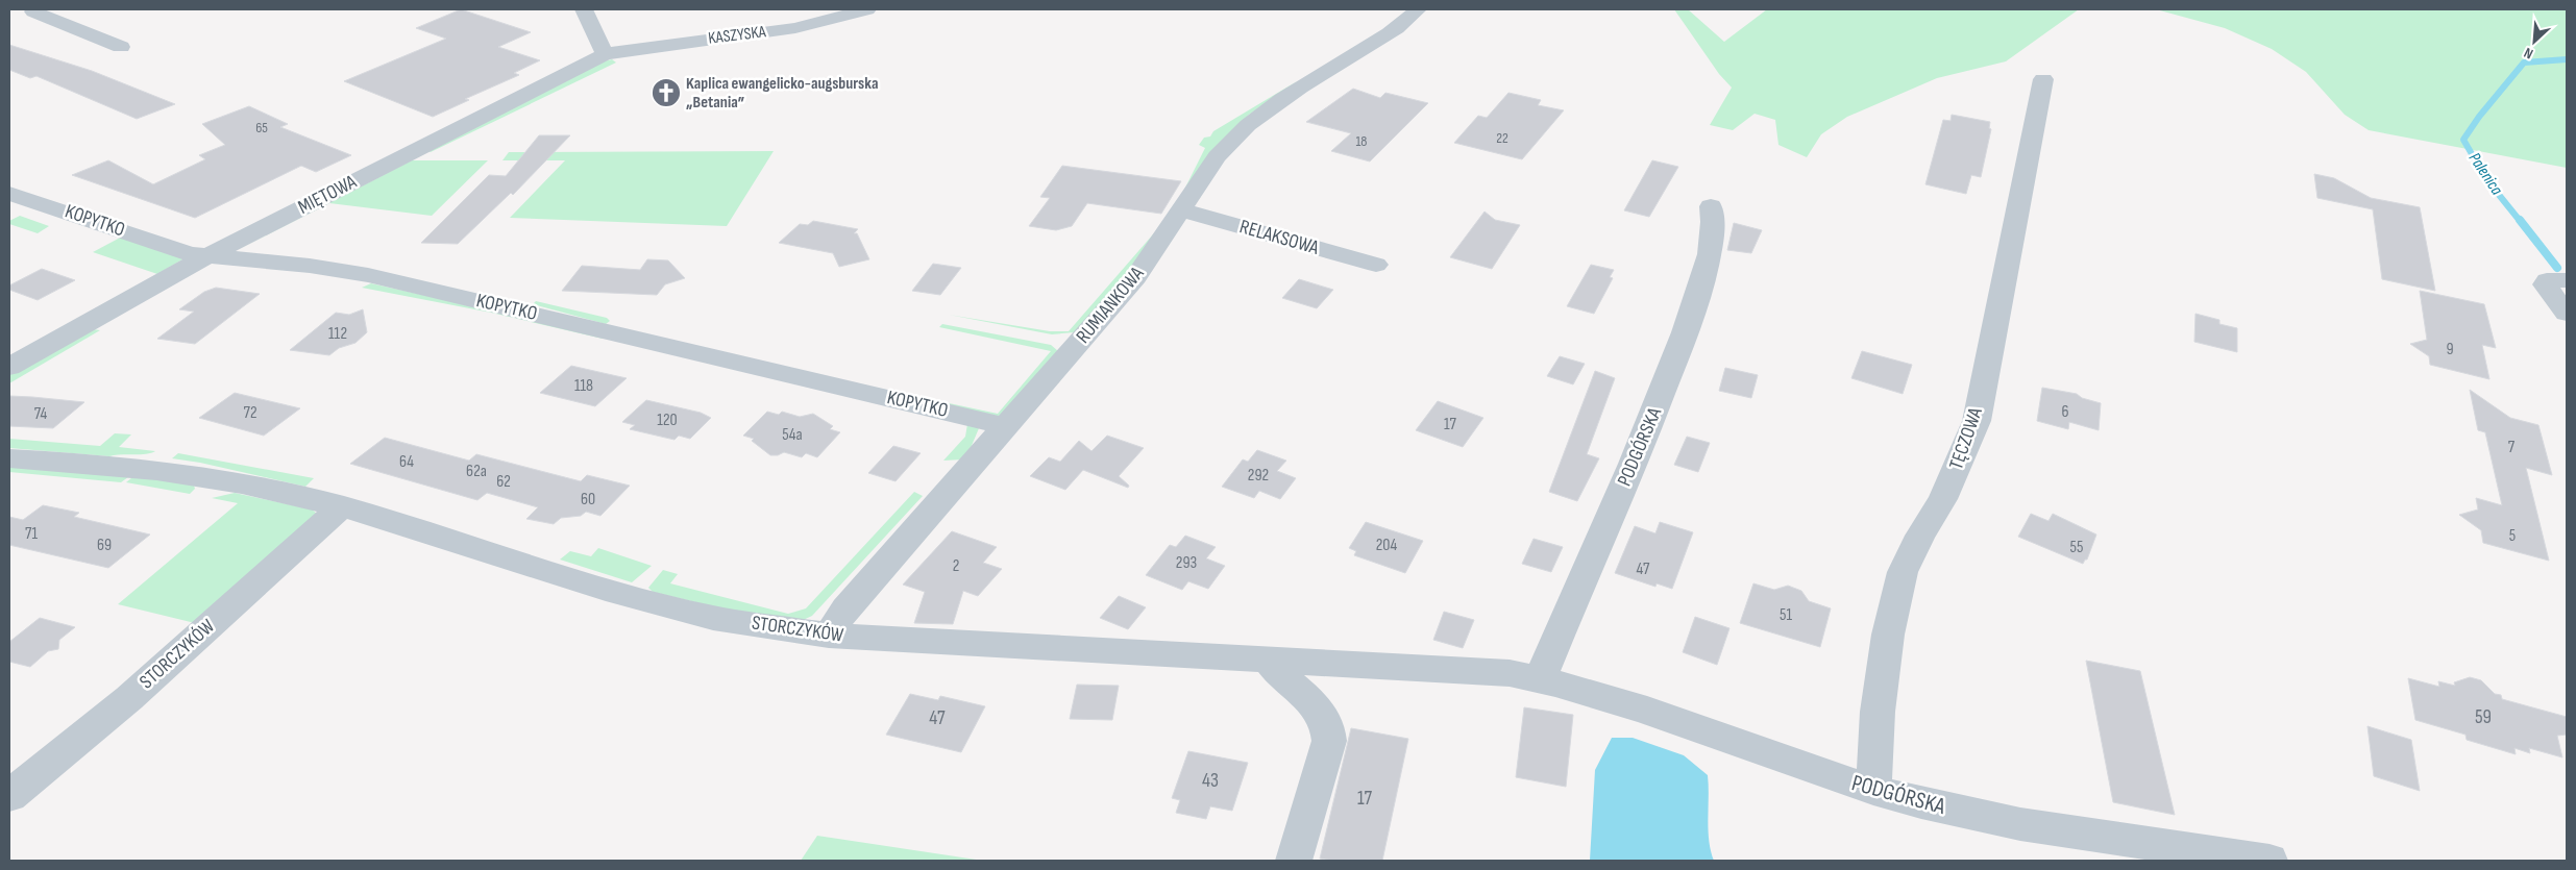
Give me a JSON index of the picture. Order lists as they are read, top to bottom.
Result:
{
  "streets": {
    "street": [
      "KASZYSKA",
      "MIĘTOWA",
      "KOPYTKO",
      "RELAKSOWA",
      "RUMIANKOWA",
      "TĘCZOWA",
      "PODGÓRSKA",
      "STORCZYKÓW"
    ]
  },
  "crossings": [
    ["KASZYSKA", "MIĘTOWA"],
    ["MIĘTOWA", "KOPYTKO"],
    ["KOPYTKO", "RUMIANKOWA"],
    ["RELAKSOWA", "RUMIANKOWA"],
    ["RUMIANKOWA", "STORCZYKÓW"],
    ["TĘCZOWA", "PODGÓRSKA"],
    ["PODGÓRSKA", "STORCZYKÓW"]
  ],
  "water": ["Palenica"],
  "places": {
    "church": ["Kaplica ewangelicko-augsburska „Betania”"]
  },
  "house_numbers": [
    "65",
    "22",
    "18",
    "112",
    "9",
    "118",
    "6",
    "72",
    "74",
    "120",
    "17",
    "54a",
    "7",
    "64",
    "62a",
    "292",
    "62",
    "60",
    "71",
    "5",
    "69",
    "204",
    "55",
    "293",
    "2",
    "47",
    "51",
    "59",
    "47",
    "43",
    "17"
  ],
  "north": "bottom left"
}
